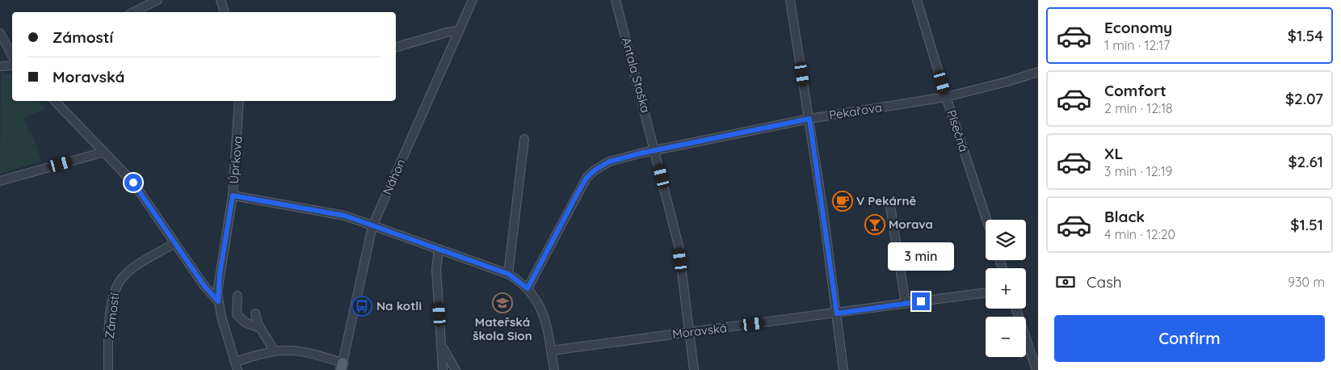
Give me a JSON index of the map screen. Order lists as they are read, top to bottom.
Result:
{
  "streets": {
    "street": [
      "Antala Staška",
      "Pekařova",
      "Písečná",
      "Úprkova",
      "Náhon",
      "Zámostí",
      "Moravská"
    ]
  },
  "crossings": [
    ["Antala Staška", "Pekařova"],
    ["Antala Staška", "Moravská"],
    ["Pekařova", "Písečná"],
    ["Úprkova", "Náhon"]
  ],
  "places": {
    "cafe": ["V Pekárně"],
    "bar": ["Morava"],
    "school or university": ["Mateřská škola Sion"],
    "bus stop": ["Na kotli"]
  },
  "page": {
    "list": [
      {
        "name": "Economy",
        "note": "1 min · 12:17",
        "value": "$1.54"
      },
      {
        "name": "Comfort",
        "note": "2 min · 12:18",
        "value": "$2.07"
      },
      {
        "name": "XL",
        "note": "3 min · 12:19",
        "value": "$2.61"
      },
      {
        "name": "Black",
        "note": "4 min · 12:20",
        "value": "$1.51"
      }
    ],
    "banner": ["Zámostí", "Moravská"],
    "map_buttons": ["+", "−"],
    "bubble": "3 min",
    "pay": ["Cash", "930 m"],
    "buttons": "Confirm"
  }
}
